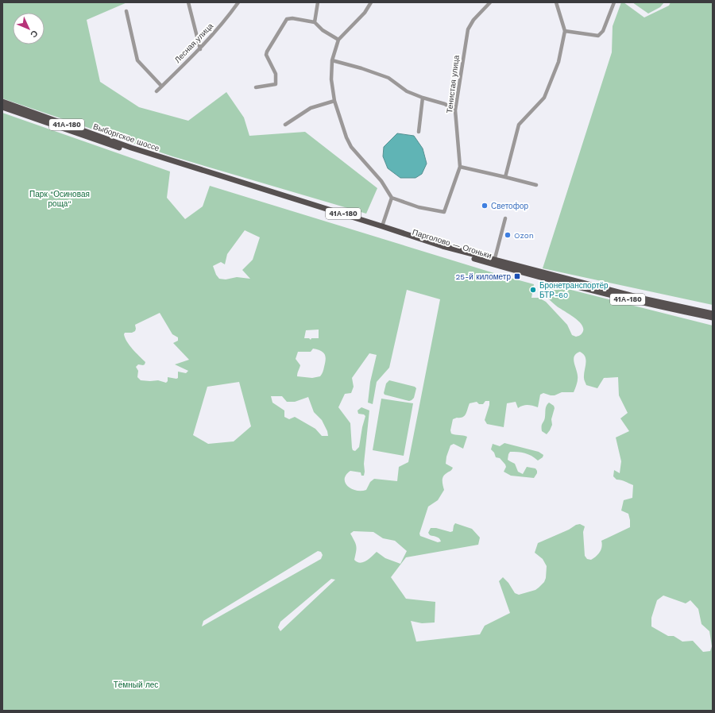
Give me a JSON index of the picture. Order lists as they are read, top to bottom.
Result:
{
  "streets": {
    "main road": ["41А-180", "Выборгское шоссе", "Парголово — Огоньки"],
    "street": ["Лесная улица", "Тенистая улица"]
  },
  "crossings": [
    ["Выборгское шоссе", "Парголово — Огоньки"]
  ],
  "parks": ["Парк \"Осиновая роща\"", "Тёмный лес"],
  "places": {
    "other": ["Светофор", "Ozon", "Бронетранспортёр БТР-60"],
    "transit": ["25-й километр"]
  },
  "north": "bottom right"
}
